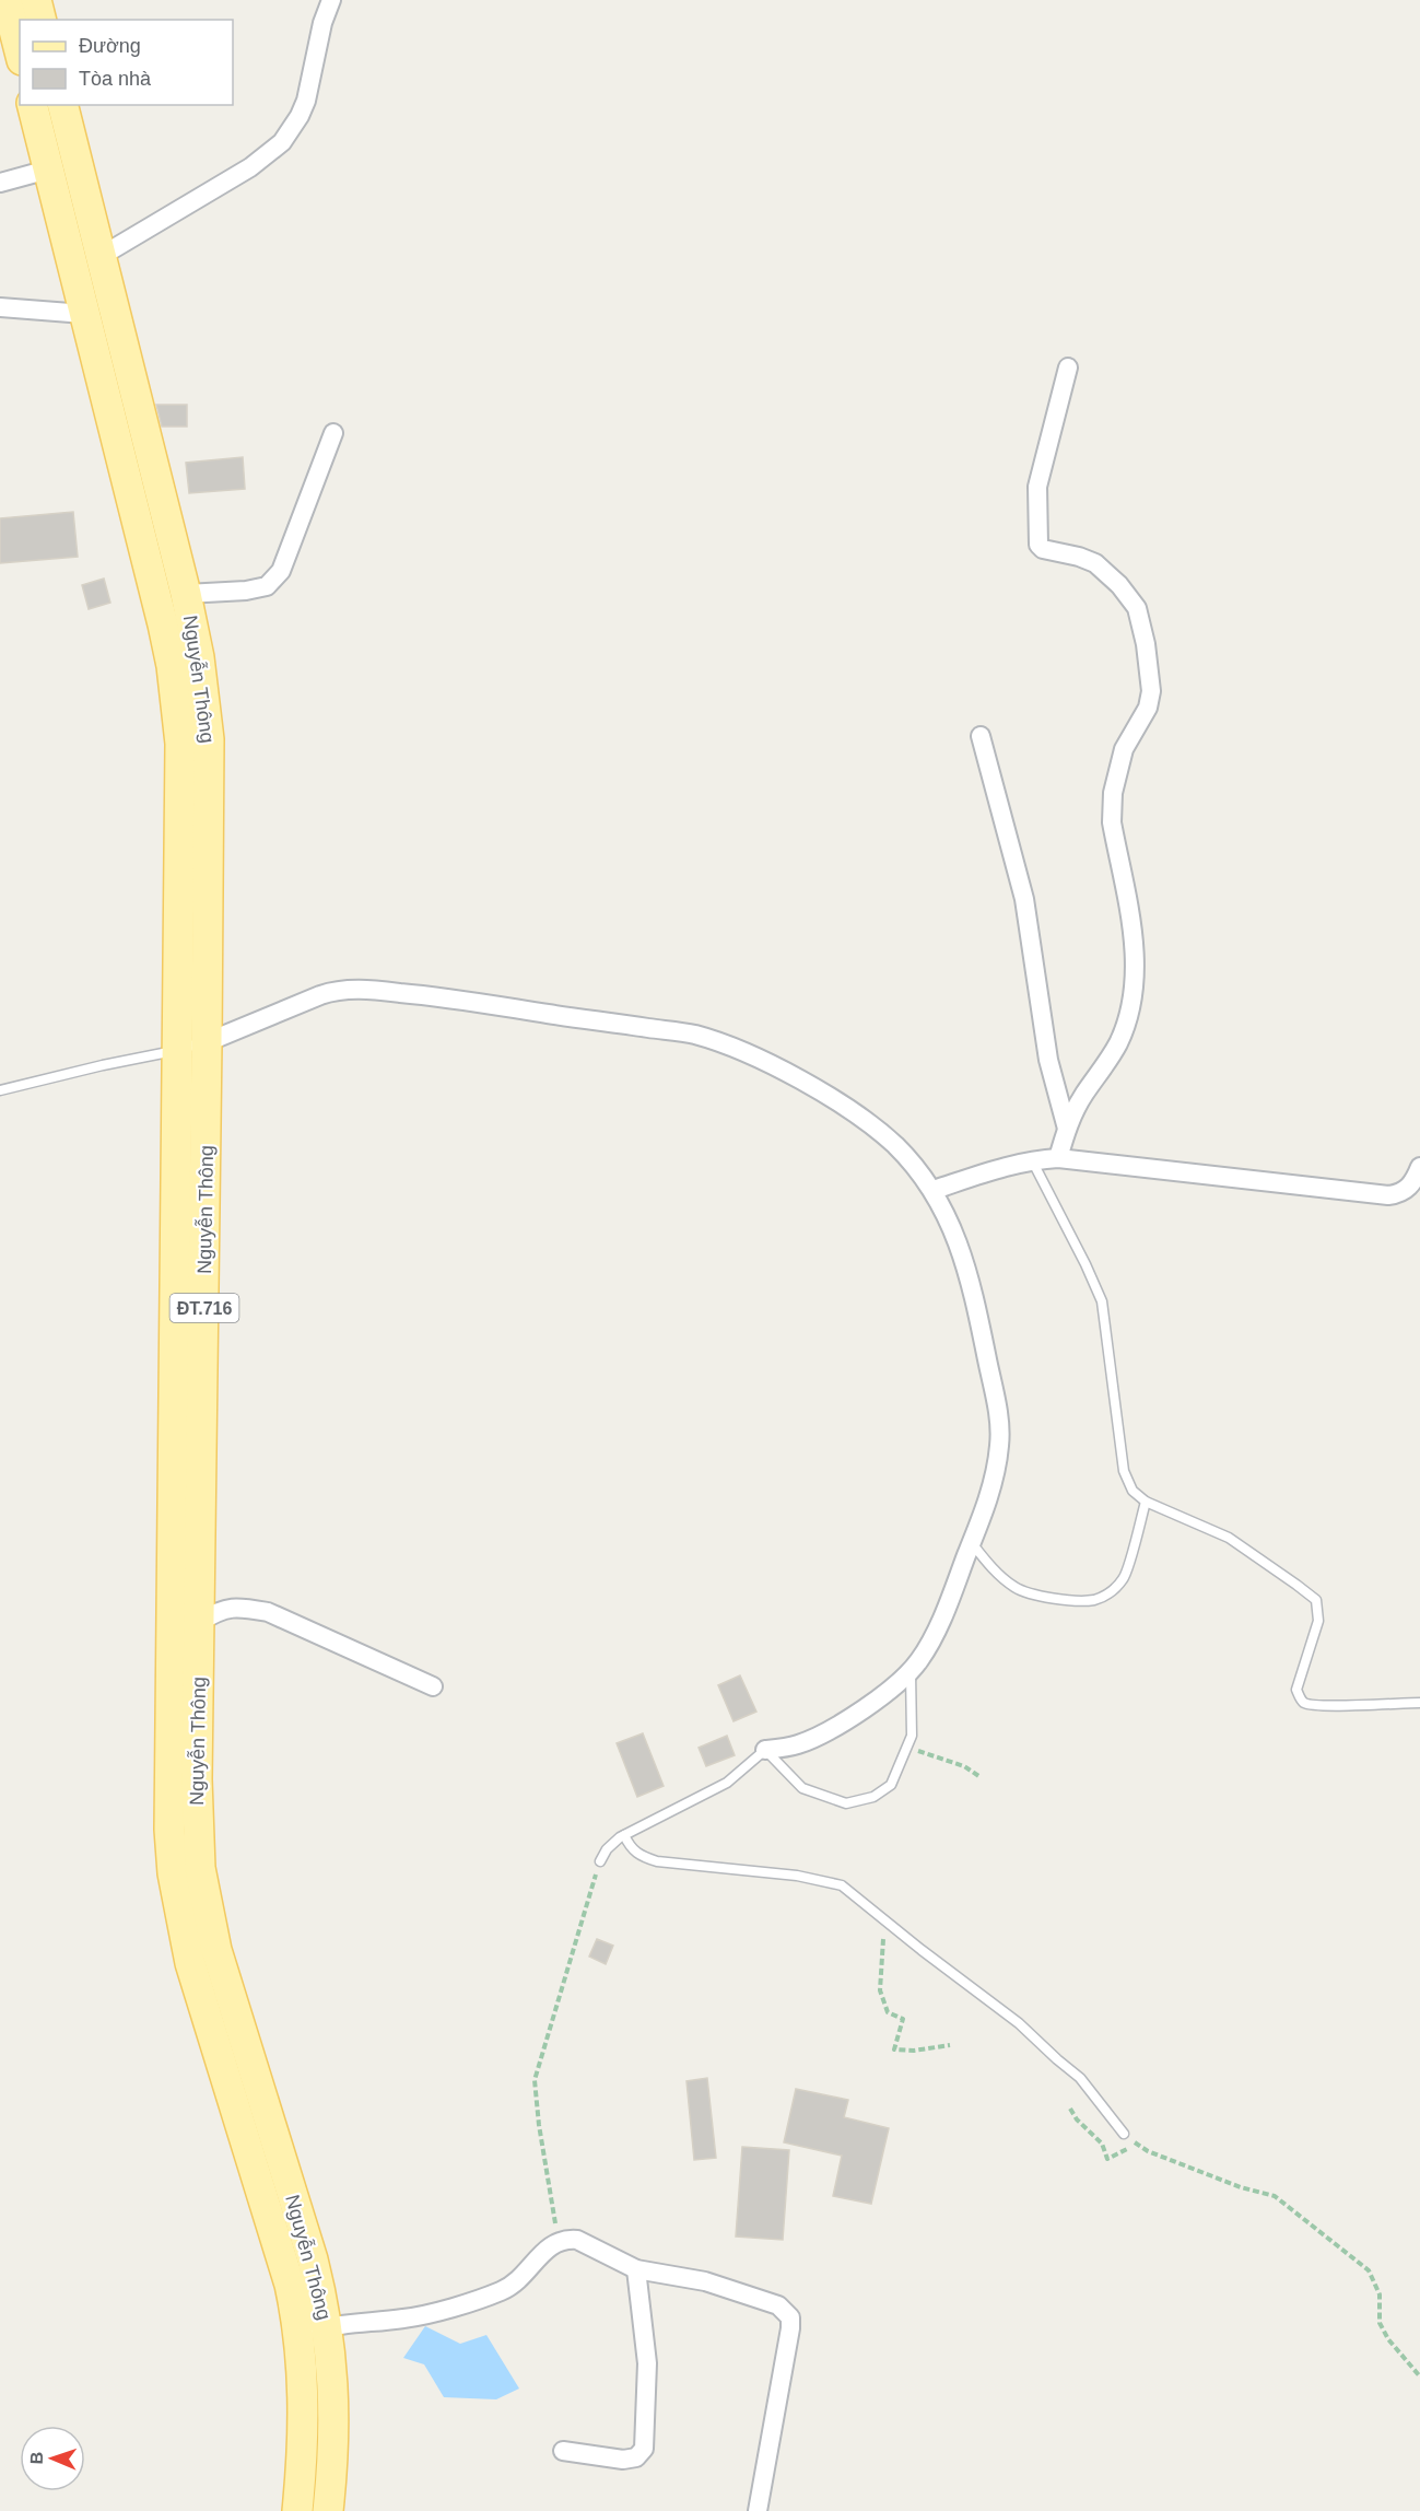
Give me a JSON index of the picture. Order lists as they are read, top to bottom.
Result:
{
  "streets": {
    "main road": ["Nguyễn Thông", "ĐT.716"]
  },
  "legend": ["Đường", "Tòa nhà"],
  "north": "left"
}
